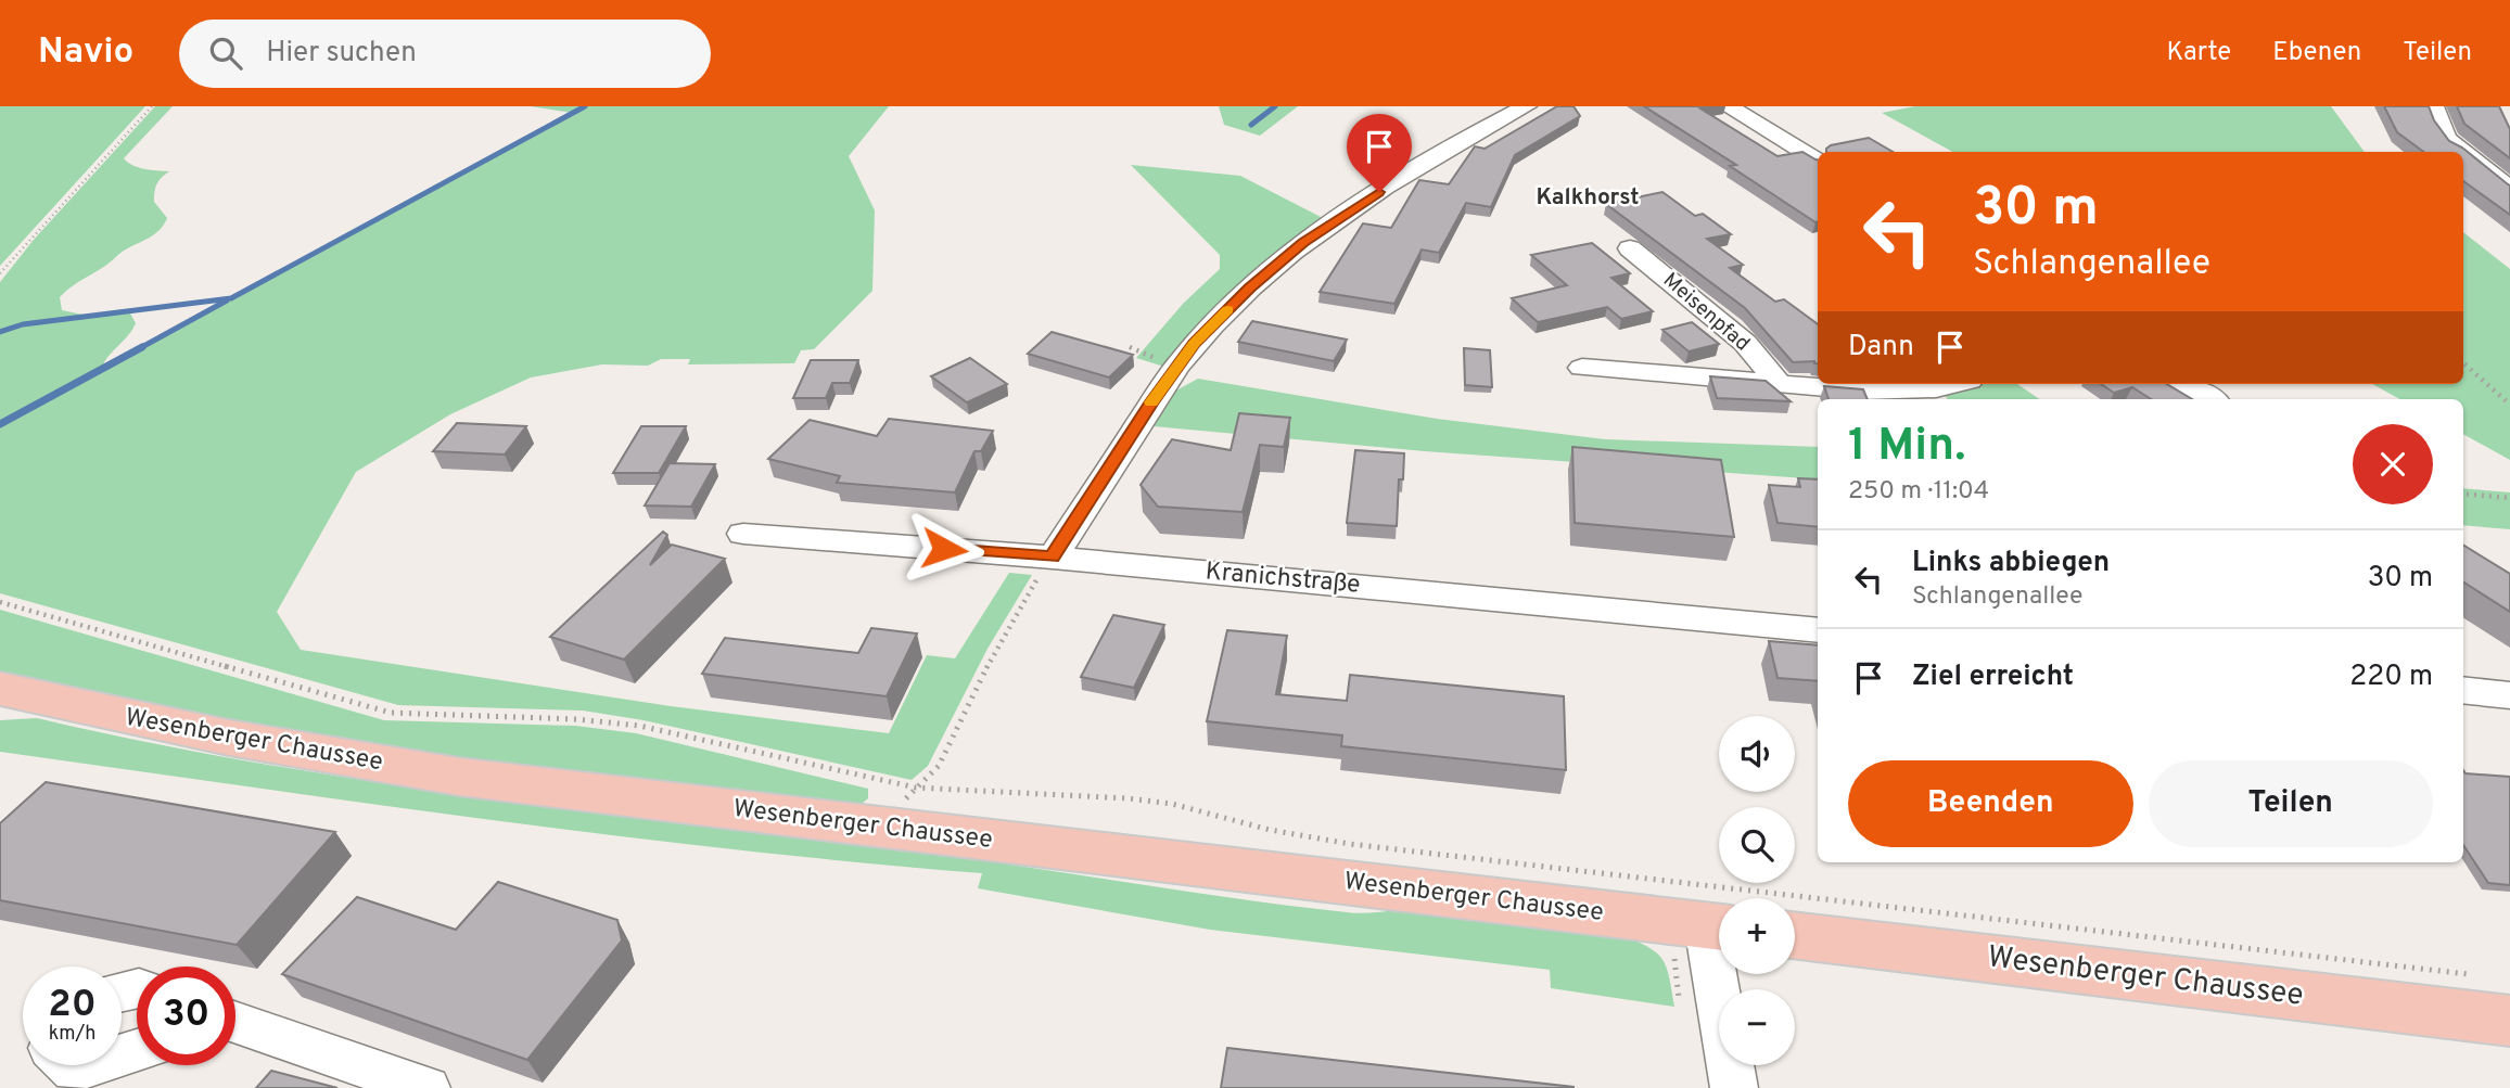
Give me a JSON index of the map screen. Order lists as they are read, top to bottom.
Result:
{
  "streets": {
    "main road": ["Wesenberger Chaussee"],
    "street": ["Meisenpfad", "Kranichstraße"]
  },
  "districts": ["Kalkhorst"],
  "page": {
    "header": "Navio",
    "search": "Hier suchen",
    "nav": ["Karte", "Ebenen", "Teilen"],
    "turn": ["30 m", "Schlangenallee"],
    "then": "Dann",
    "heading": ["1 Min.", "250 m · 11:04"],
    "list": [
      {
        "name": "Links abbiegen",
        "note": "Schlangenallee",
        "value": "30 m"
      },
      {
        "name": "Ziel erreicht",
        "value": "220 m"
      }
    ],
    "map_buttons": ["+", "−"],
    "buttons": ["Beenden", "Teilen"],
    "speed": "20 km/h",
    "limit": "30"
  }
}
